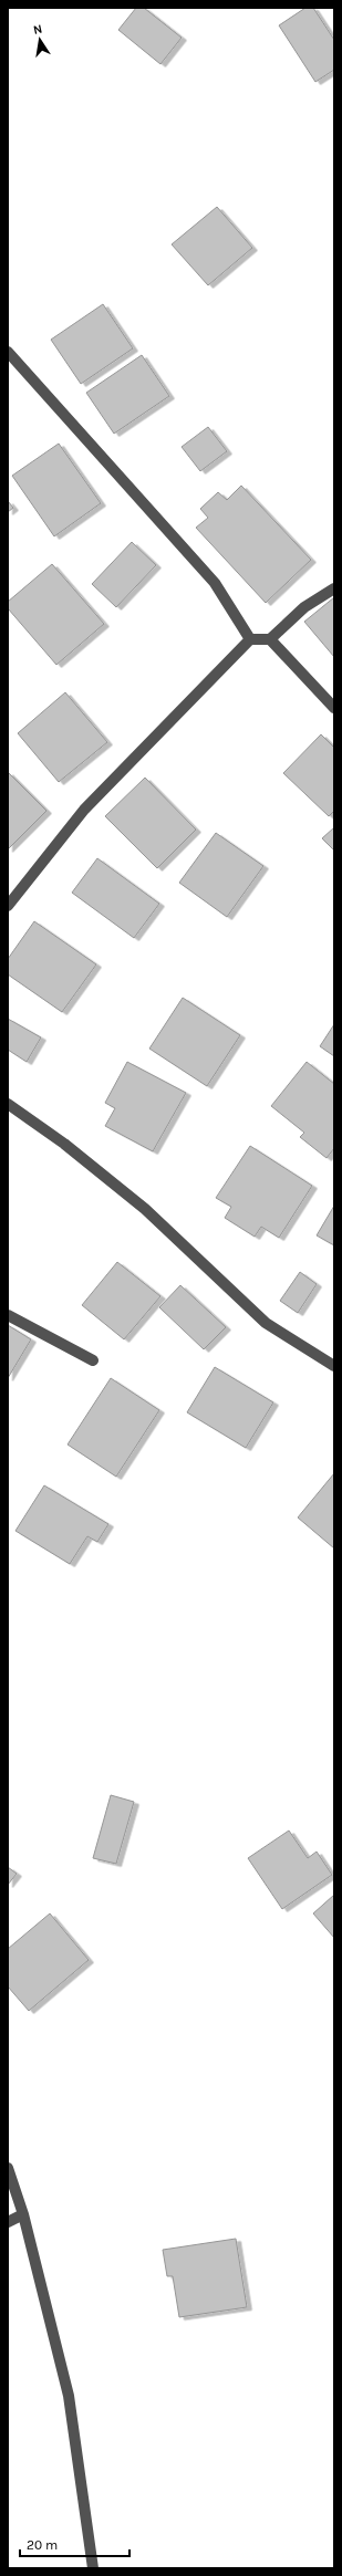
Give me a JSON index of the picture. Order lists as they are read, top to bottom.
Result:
{
  "scale_bar": "20 m",
  "north": "top"
}
